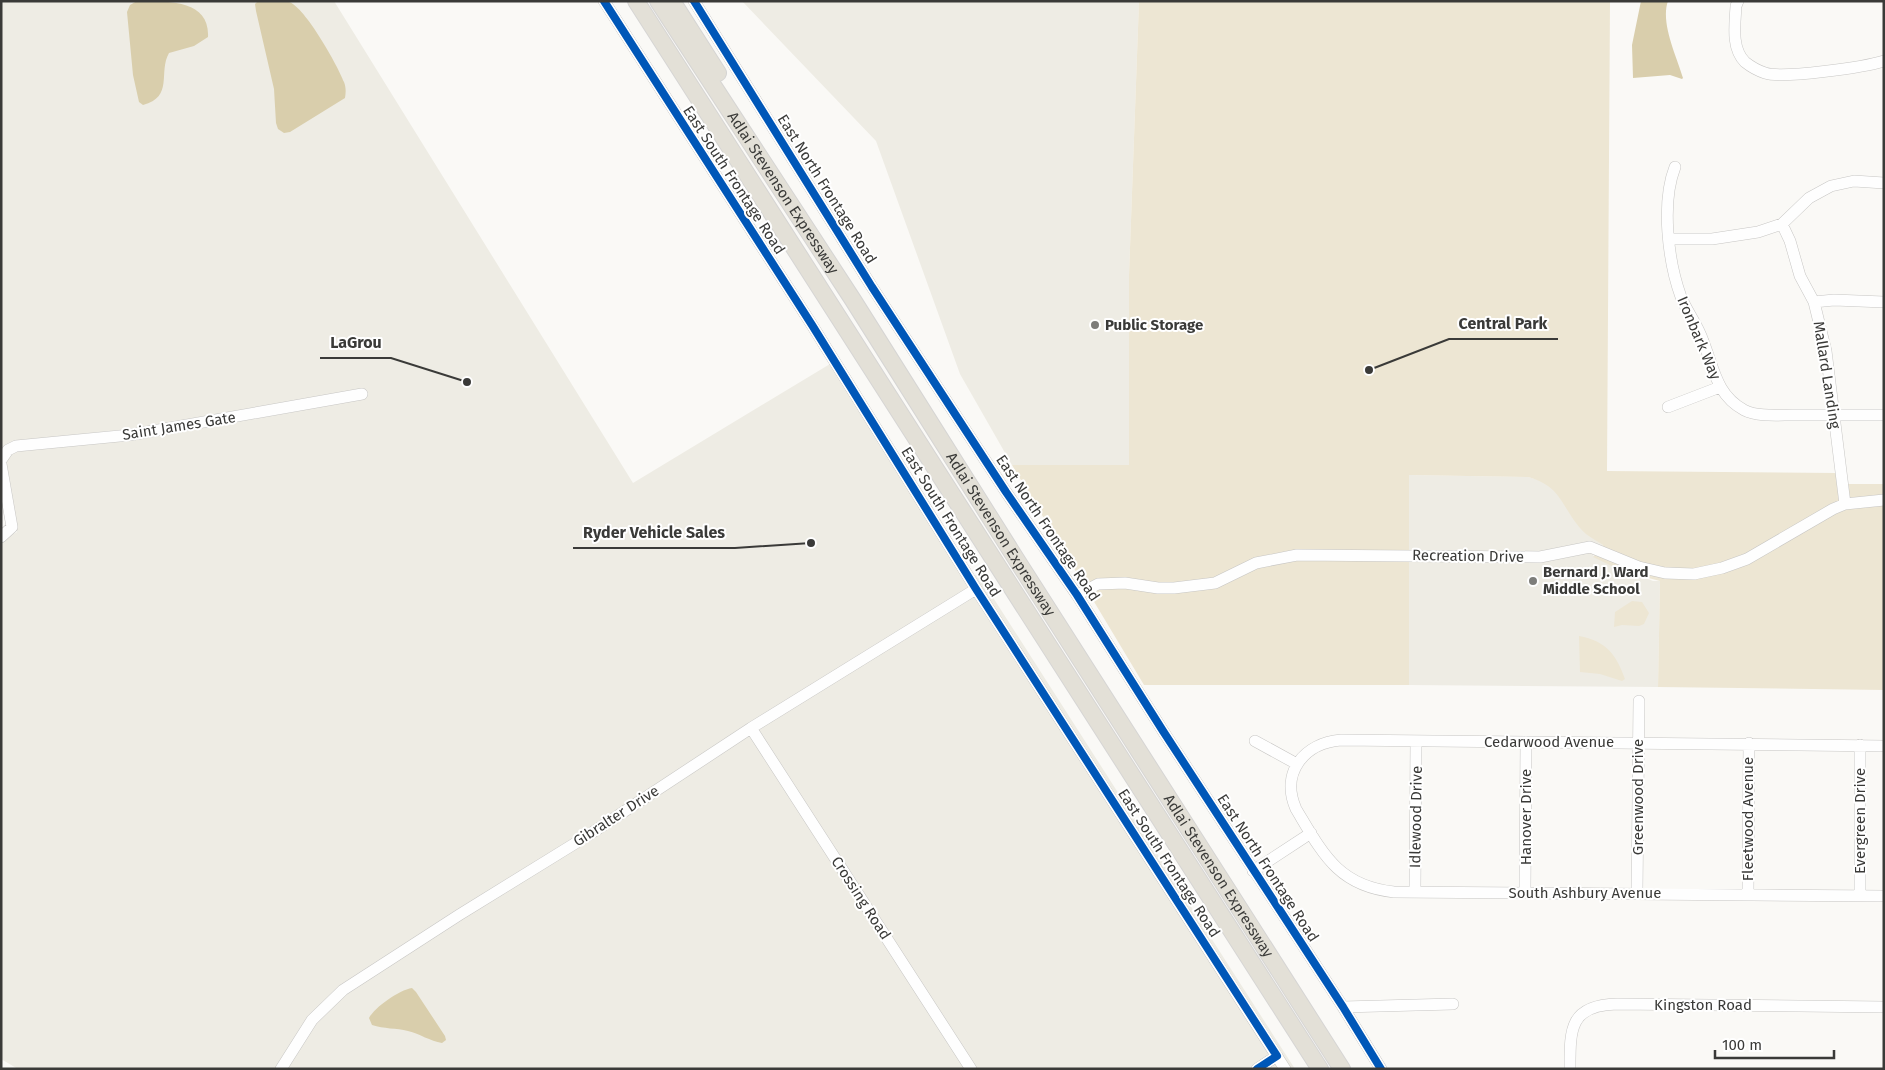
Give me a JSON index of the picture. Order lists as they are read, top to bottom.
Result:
{
  "streets": {
    "highway": ["Adlai Stevenson Expressway"],
    "street": [
      "East South Frontage Road",
      "East North Frontage Road",
      "Ironbark Way",
      "Mallard Landing",
      "Saint James Gate",
      "Recreation Drive",
      "Cedarwood Avenue",
      "Greenwood Drive",
      "Gibralter Drive",
      "Idlewood Drive",
      "Hanover Drive",
      "Fleetwood Avenue",
      "Evergreen Drive",
      "South Ashbury Avenue",
      "Crossing Road",
      "Kingston Road"
    ]
  },
  "crossings": [
    ["East South Frontage Road", "Gibralter Drive"],
    ["East North Frontage Road", "Recreation Drive"],
    ["Ironbark Way", "Mallard Landing"],
    ["Mallard Landing", "Recreation Drive"],
    ["Cedarwood Avenue", "Greenwood Drive"],
    ["Cedarwood Avenue", "Idlewood Drive"],
    ["Cedarwood Avenue", "Hanover Drive"],
    ["Cedarwood Avenue", "Fleetwood Avenue"],
    ["Cedarwood Avenue", "Evergreen Drive"],
    ["Greenwood Drive", "South Ashbury Avenue"],
    ["Gibralter Drive", "Crossing Road"],
    ["Idlewood Drive", "South Ashbury Avenue"],
    ["Hanover Drive", "South Ashbury Avenue"],
    ["Fleetwood Avenue", "South Ashbury Avenue"],
    ["Evergreen Drive", "South Ashbury Avenue"]
  ],
  "places": [
    "Public Storage",
    "Central Park",
    "LaGrou",
    "Ryder Vehicle Sales",
    "Bernard J. Ward Middle School"
  ],
  "scale_bar": "100 m"
}
